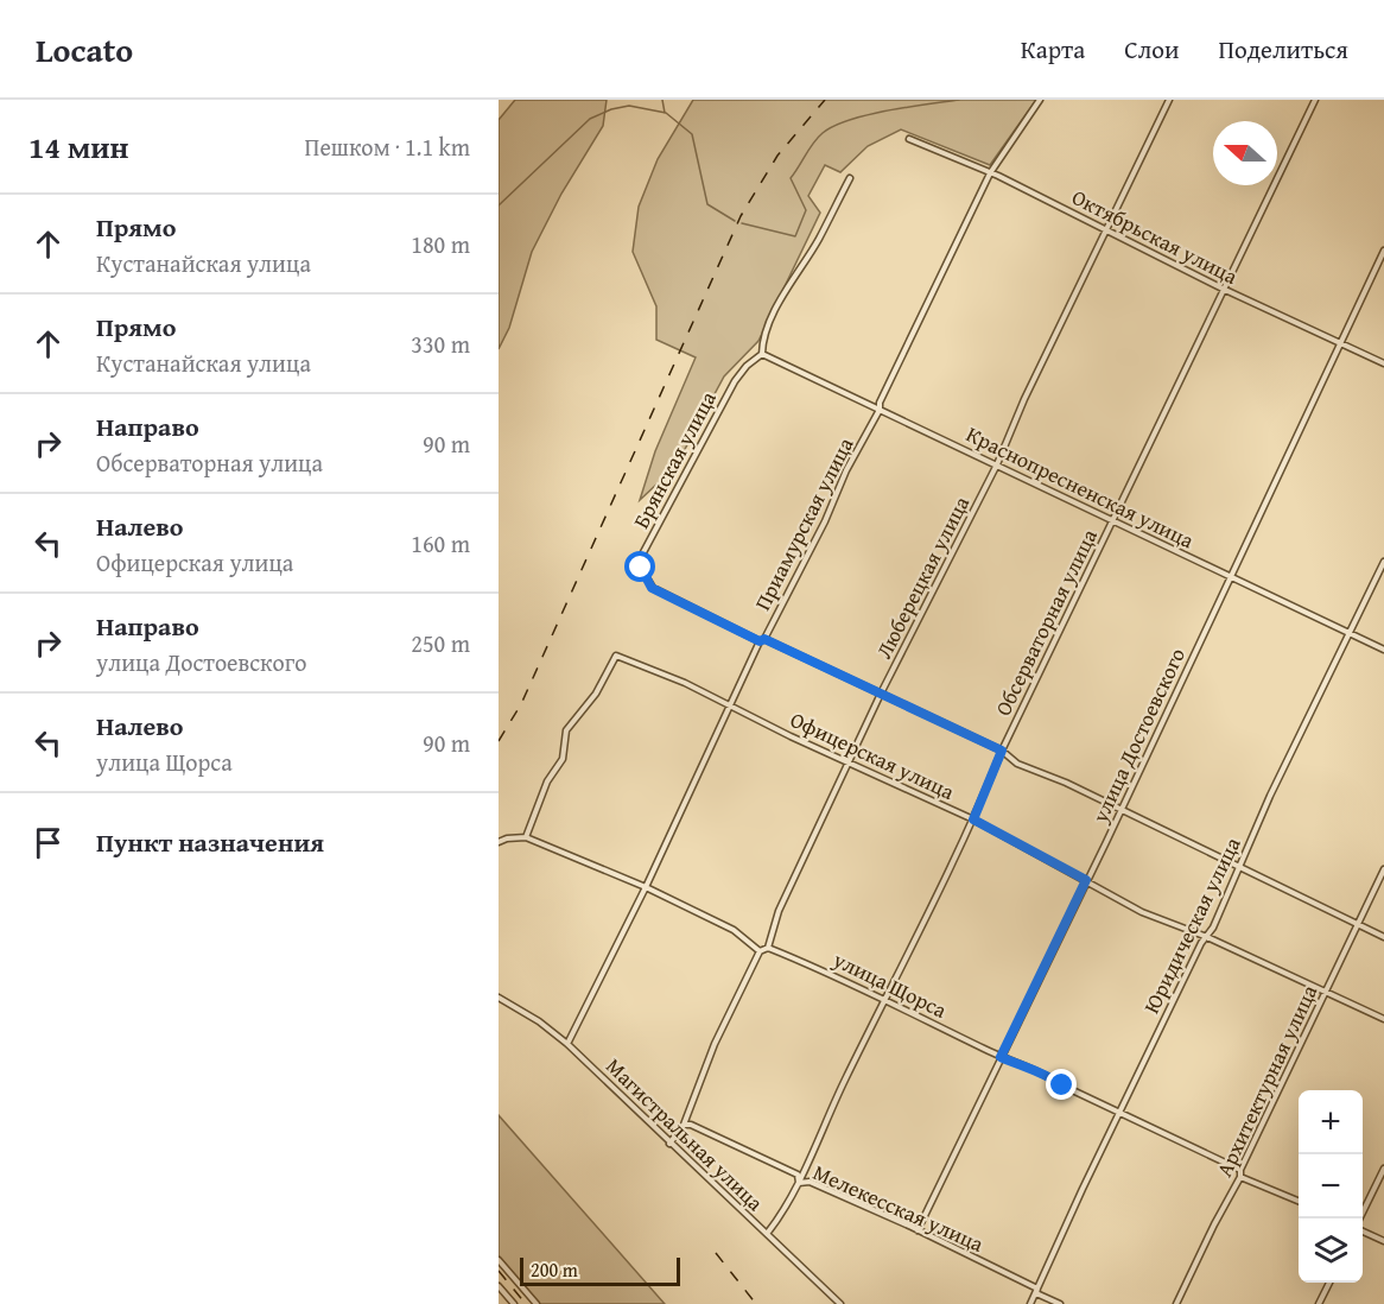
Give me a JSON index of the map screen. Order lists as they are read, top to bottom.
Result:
{
  "streets": {
    "street": [
      "Октябрьская улица",
      "Брянская улица",
      "Краснопресненская улица",
      "Приамурская улица",
      "Люберецкая улица",
      "Обсерваторная улица",
      "улица Достоевского",
      "Офицерская улица",
      "Юридическая улица",
      "улица Щорса",
      "Архитектурная улица",
      "Магистральная улица",
      "Мелекесская улица"
    ]
  },
  "crossings": [
    ["Октябрьская улица", "Приамурская улица"],
    ["Октябрьская улица", "Люберецкая улица"],
    ["Октябрьская улица", "Обсерваторная улица"],
    ["Октябрьская улица", "улица Достоевского"],
    ["Брянская улица", "Краснопресненская улица"],
    ["Брянская улица", "Приамурская улица"],
    ["Краснопресненская улица", "Приамурская улица"],
    ["Краснопресненская улица", "Люберецкая улица"],
    ["Краснопресненская улица", "Обсерваторная улица"],
    ["Краснопресненская улица", "улица Достоевского"],
    ["Краснопресненская улица", "Юридическая улица"],
    ["Приамурская улица", "Офицерская улица"],
    ["Приамурская улица", "Магистральная улица"],
    ["Люберецкая улица", "Офицерская улица"],
    ["Люберецкая улица", "улица Щорса"],
    ["Обсерваторная улица", "Офицерская улица"],
    ["Обсерваторная улица", "улица Щорса"],
    ["Обсерваторная улица", "Магистральная улица"],
    ["Обсерваторная улица", "Мелекесская улица"],
    ["улица Достоевского", "Офицерская улица"],
    ["улица Достоевского", "улица Щорса"],
    ["улица Достоевского", "Мелекесская улица"],
    ["Офицерская улица", "Юридическая улица"],
    ["Офицерская улица", "Архитектурная улица"],
    ["Юридическая улица", "улица Щорса"],
    ["Юридическая улица", "Мелекесская улица"],
    ["улица Щорса", "Архитектурная улица"]
  ],
  "scale_bar": "200 m",
  "north": "left",
  "page": {
    "header": "Locato",
    "nav": ["Карта", "Слои", "Поделиться"],
    "heading": ["14 мин", "Пешком · 1.1 km"],
    "list": [
      ["Прямо", "Кустанайская улица", "180 m"],
      ["Прямо", "Кустанайская улица", "330 m"],
      ["Направо", "Обсерваторная улица", "90 m"],
      ["Налево", "Офицерская улица", "160 m"],
      ["Направо", "улица Достоевского", "250 m"],
      ["Налево", "улица Щорса", "90 m"],
      "Пункт назначения"
    ],
    "map_buttons": ["+", "−"],
    "scale": "200 m"
  }
}
